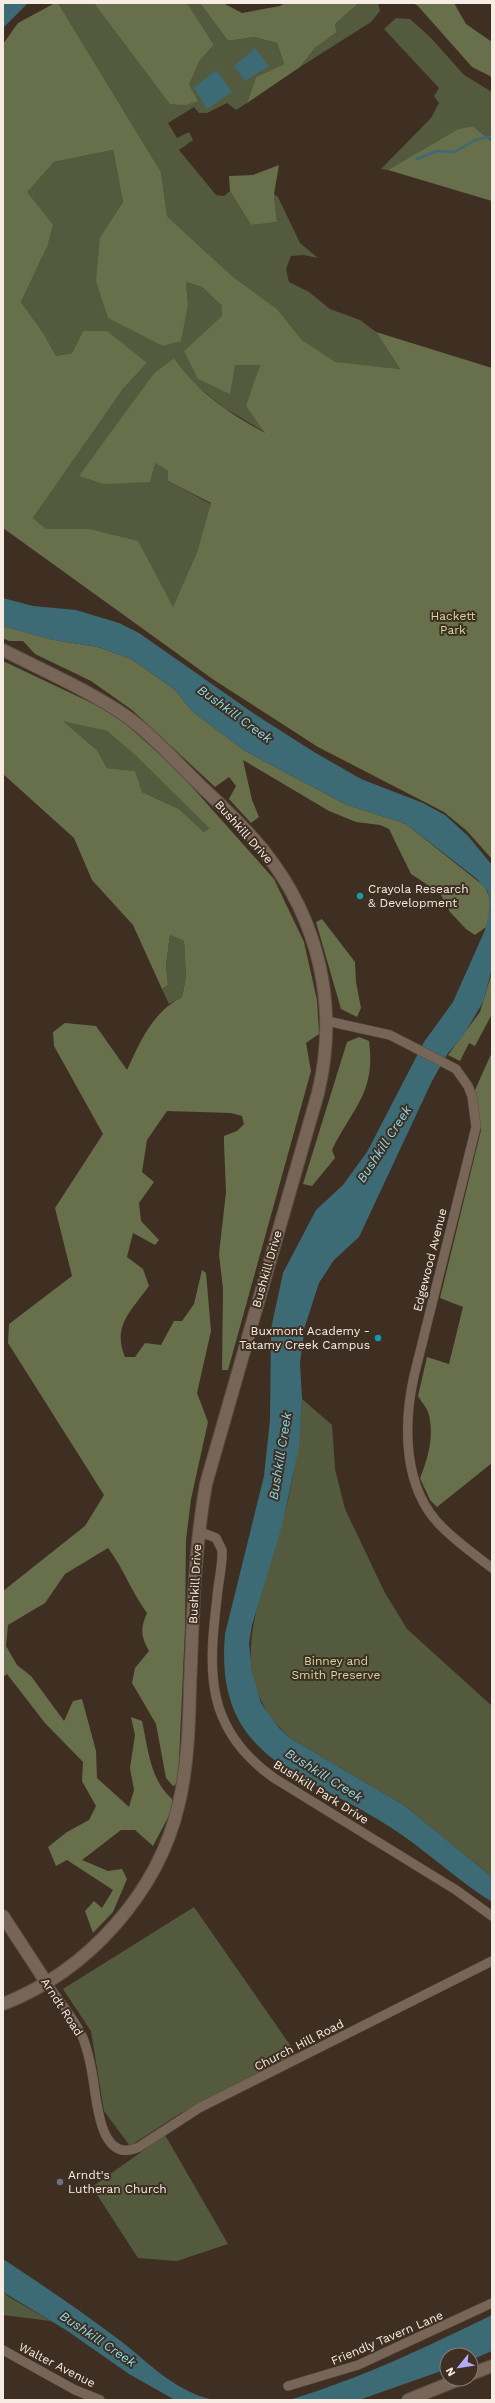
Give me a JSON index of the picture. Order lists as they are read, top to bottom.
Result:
{
  "streets": {
    "main road": ["Bushkill Drive", "Arndt Road"],
    "street": [
      "Edgewood Avenue",
      "Bushkill Park Drive",
      "Church Hill Road",
      "Friendly Tavern Lane",
      "Walter Avenue"
    ]
  },
  "crossings": [
    ["Bushkill Drive", "Edgewood Avenue"],
    ["Bushkill Drive", "Bushkill Park Drive"],
    ["Bushkill Drive", "Arndt Road"],
    ["Arndt Road", "Church Hill Road"]
  ],
  "water": ["Bushkill Creek"],
  "parks": ["Hackett Park", "Binney and Smith Preserve"],
  "places": ["Crayola Research & Development", "Buxmont Academy - Tatamy Creek Campus", "Arndt's Lutheran Church"],
  "north": "bottom left"
}
